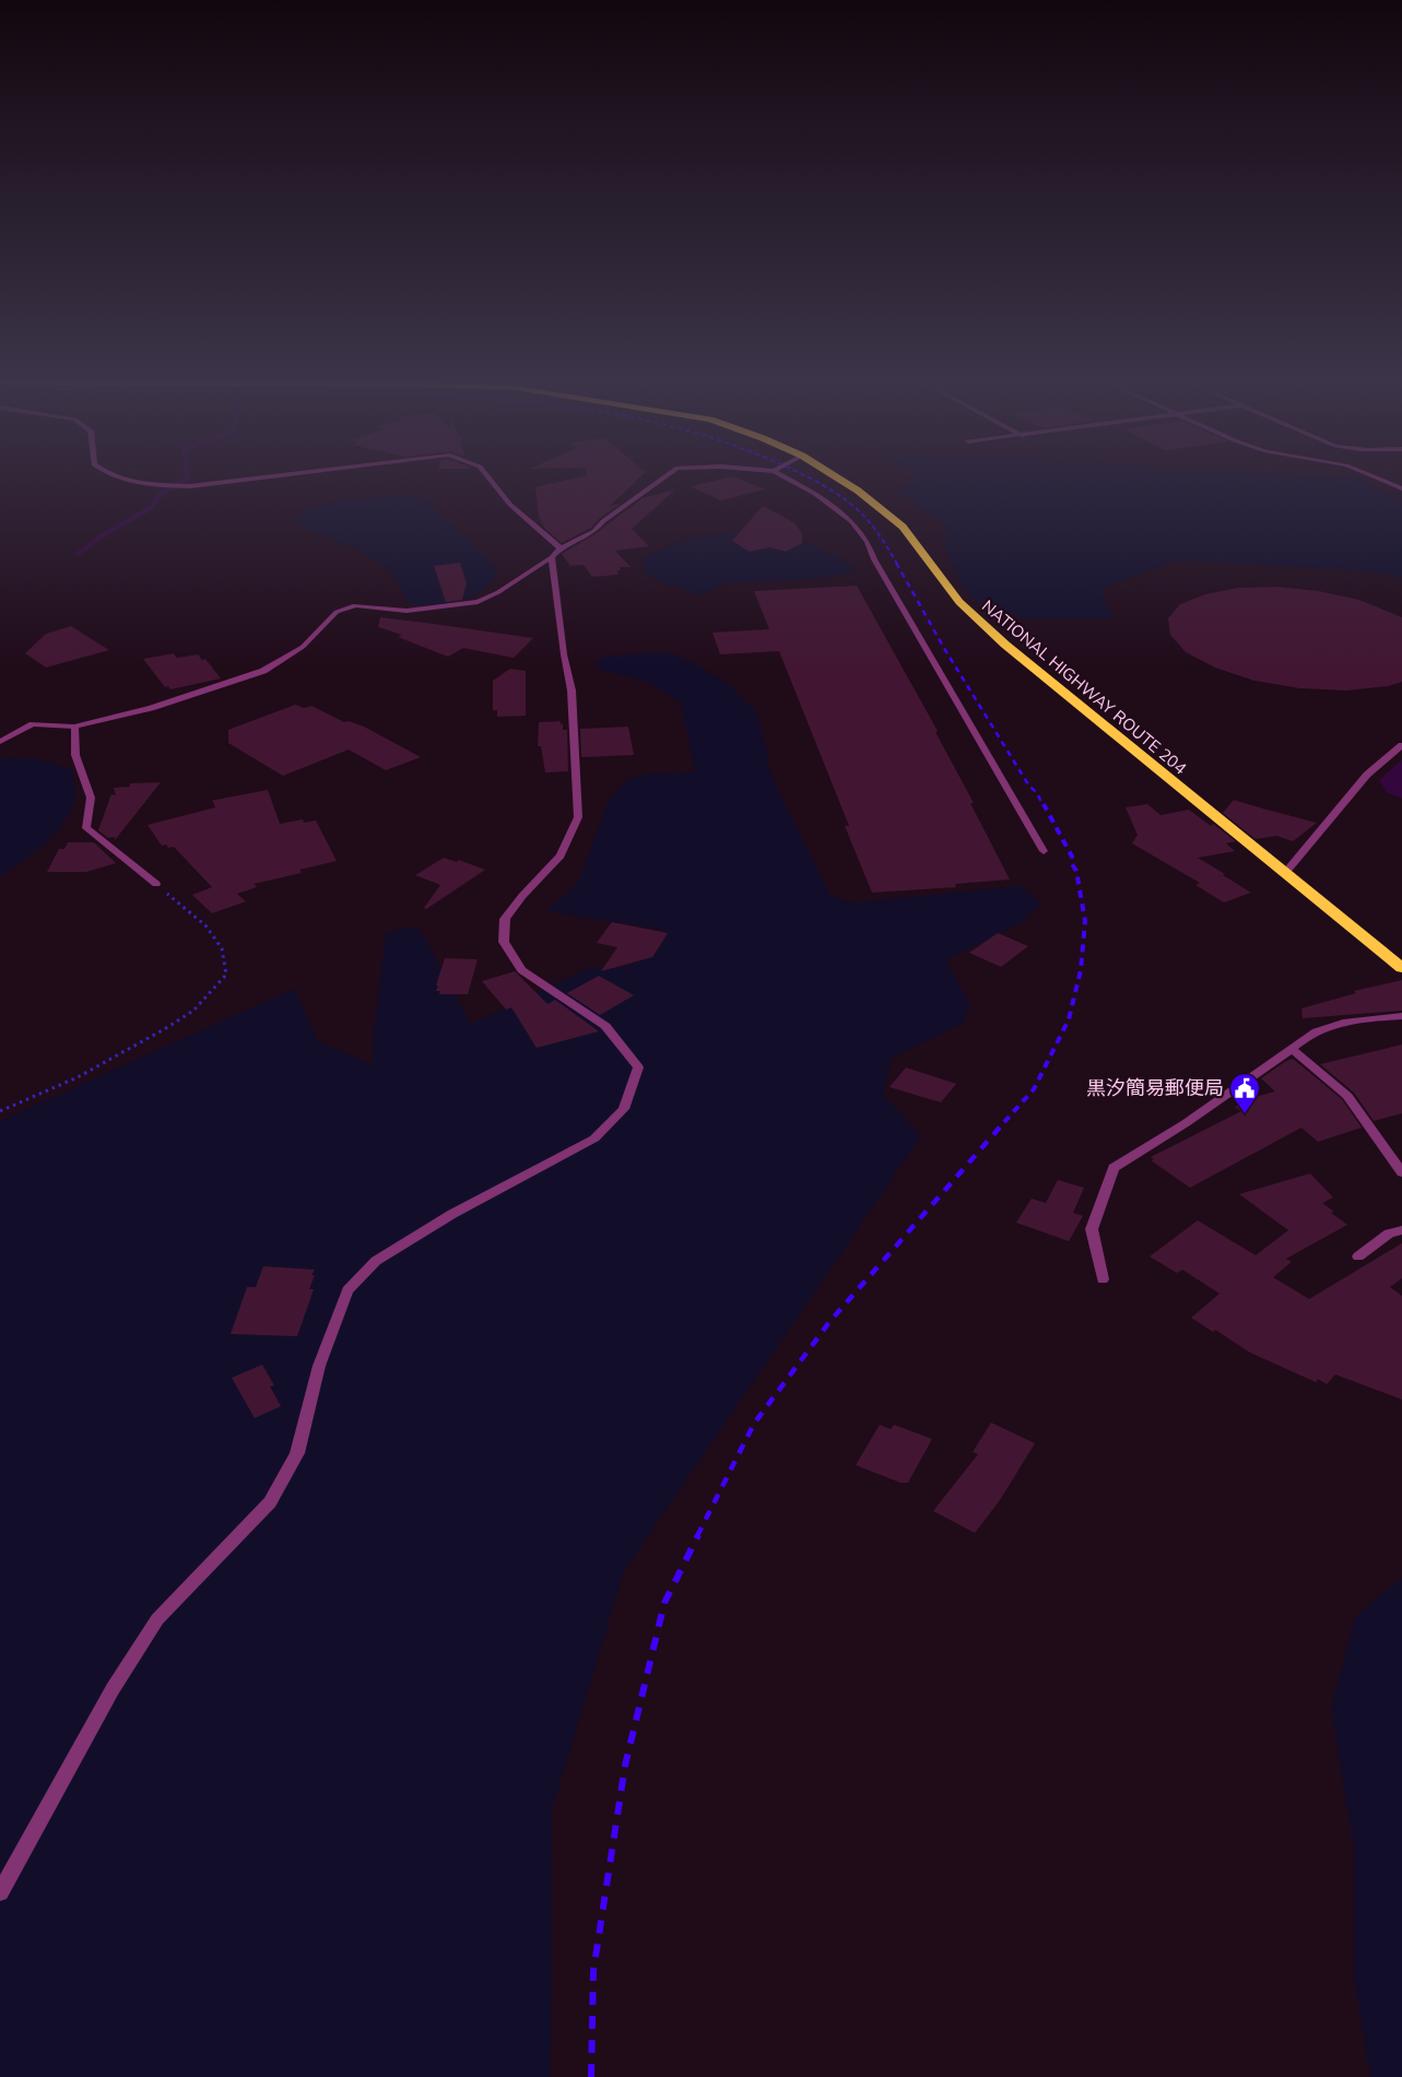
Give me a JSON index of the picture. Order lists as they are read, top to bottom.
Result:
{
  "streets": {
    "highway": ["NATIONAL HIGHWAY ROUTE 204"]
  },
  "places": {
    "public building": ["黒汐簡易郵便局"]
  }
}
